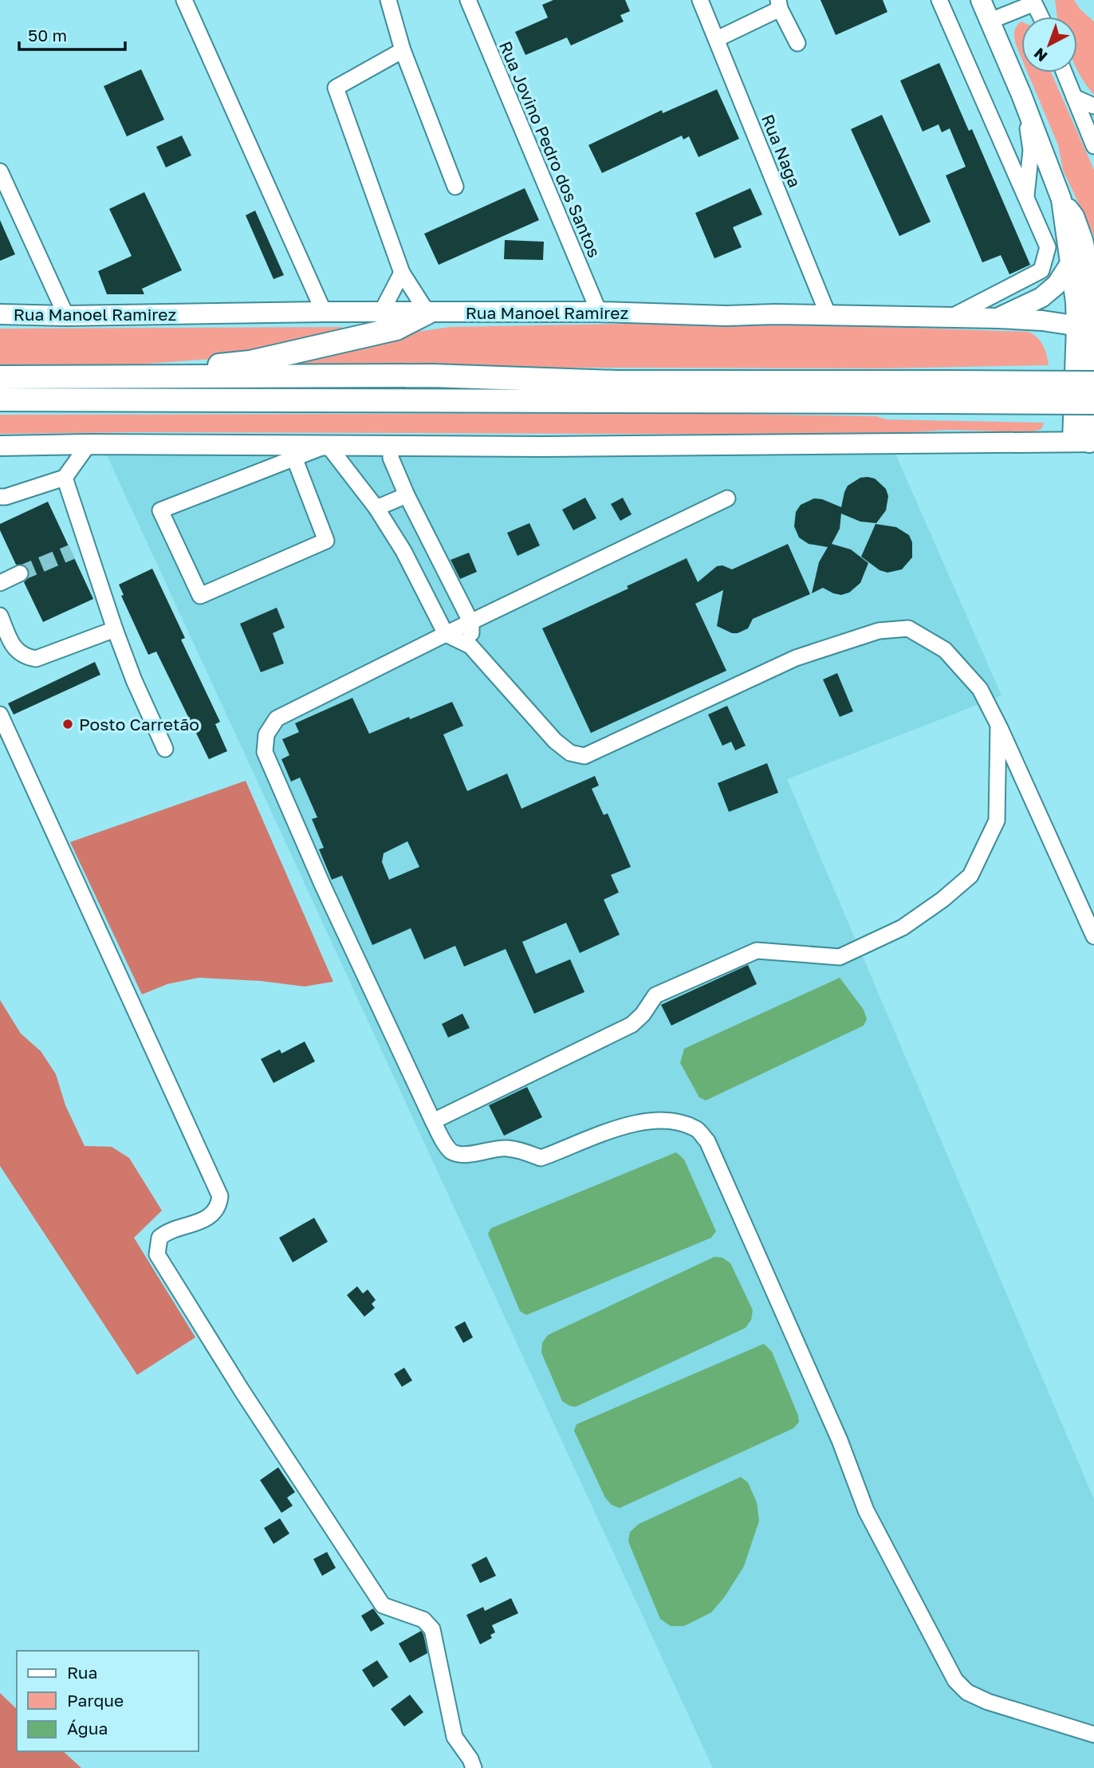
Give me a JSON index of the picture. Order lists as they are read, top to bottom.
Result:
{
  "streets": {
    "main road": ["Rua Manoel Ramirez"],
    "street": ["Rua Jovino Pedro dos Santos", "Rua Naga"]
  },
  "crossings": [
    ["Rua Jovino Pedro dos Santos", "Rua Manoel Ramirez"],
    ["Rua Naga", "Rua Manoel Ramirez"]
  ],
  "places": ["Posto Carretão"],
  "legend": ["Rua", "Parque", "Água"],
  "scale_bar": "50 m",
  "north": "bottom left"
}
